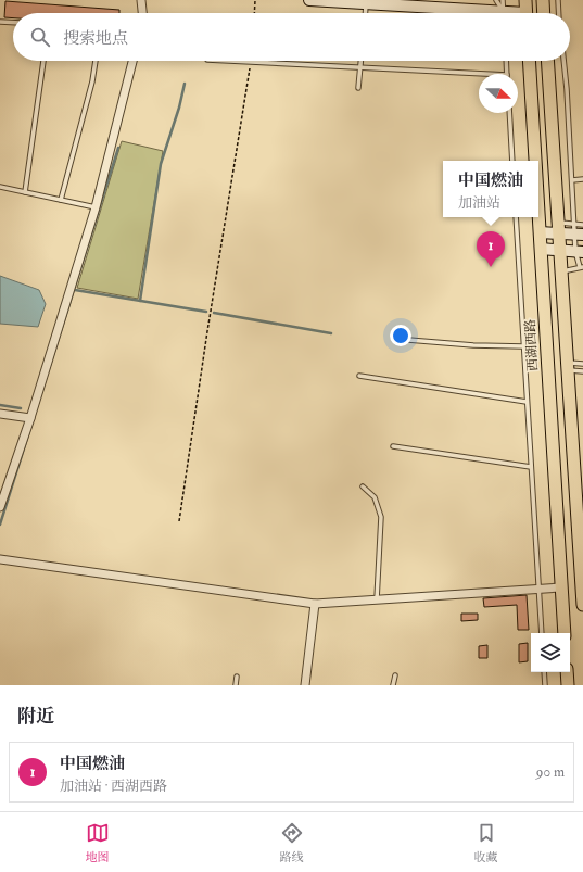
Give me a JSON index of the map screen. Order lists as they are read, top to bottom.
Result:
{
  "streets": {
    "main road": ["西湖西路"]
  },
  "north": "right",
  "page": {
    "search": "搜索地点",
    "popup": ["中国燃油", "加油站"],
    "pins": "1",
    "heading": "附近",
    "list": [
      {
        "mark": "1",
        "name": "中国燃油",
        "note": "加油站 · 西湖西路",
        "value": "90 m"
      }
    ],
    "nav": ["地图", "路线", "收藏"]
  }
}
